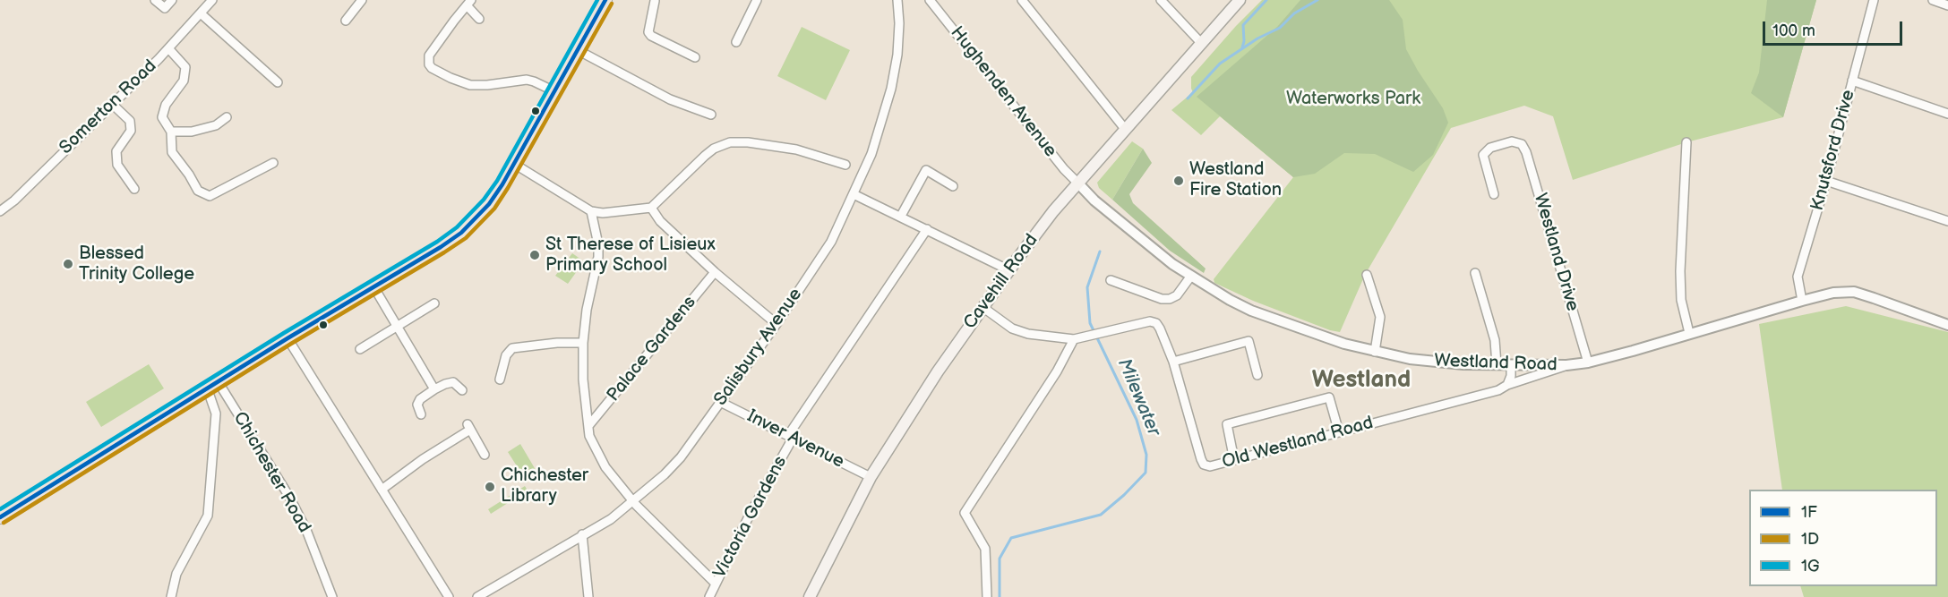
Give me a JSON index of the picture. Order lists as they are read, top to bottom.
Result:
{
  "streets": {
    "main road": ["Cavehill Road"],
    "street": [
      "Hughenden Avenue",
      "Somerton Road",
      "Knutsford Drive",
      "Westland Drive",
      "Salisbury Avenue",
      "Palace Gardens",
      "Westland Road",
      "Inver Avenue",
      "Old Westland Road",
      "Chichester Road",
      "Victoria Gardens"
    ]
  },
  "crossings": [
    ["Hughenden Avenue", "Cavehill Road"],
    ["Hughenden Avenue", "Westland Road"],
    ["Knutsford Drive", "Westland Road"],
    ["Westland Drive", "Westland Road"],
    ["Cavehill Road", "Westland Road"],
    ["Cavehill Road", "Inver Avenue"],
    ["Cavehill Road", "Old Westland Road"],
    ["Salisbury Avenue", "Inver Avenue"],
    ["Westland Road", "Old Westland Road"],
    ["Inver Avenue", "Victoria Gardens"]
  ],
  "districts": ["Westland"],
  "water": ["Milewater"],
  "parks": ["Waterworks Park"],
  "places": [
    "Westland Fire Station",
    "St Therese of Lisieux Primary School",
    "Blessed Trinity College",
    "Chichester Library"
  ],
  "lines": ["transit line 1F", "transit line 1G", "transit line 1D"],
  "legend": ["1F", "1D", "1G"],
  "scale_bar": "100 m"
}
